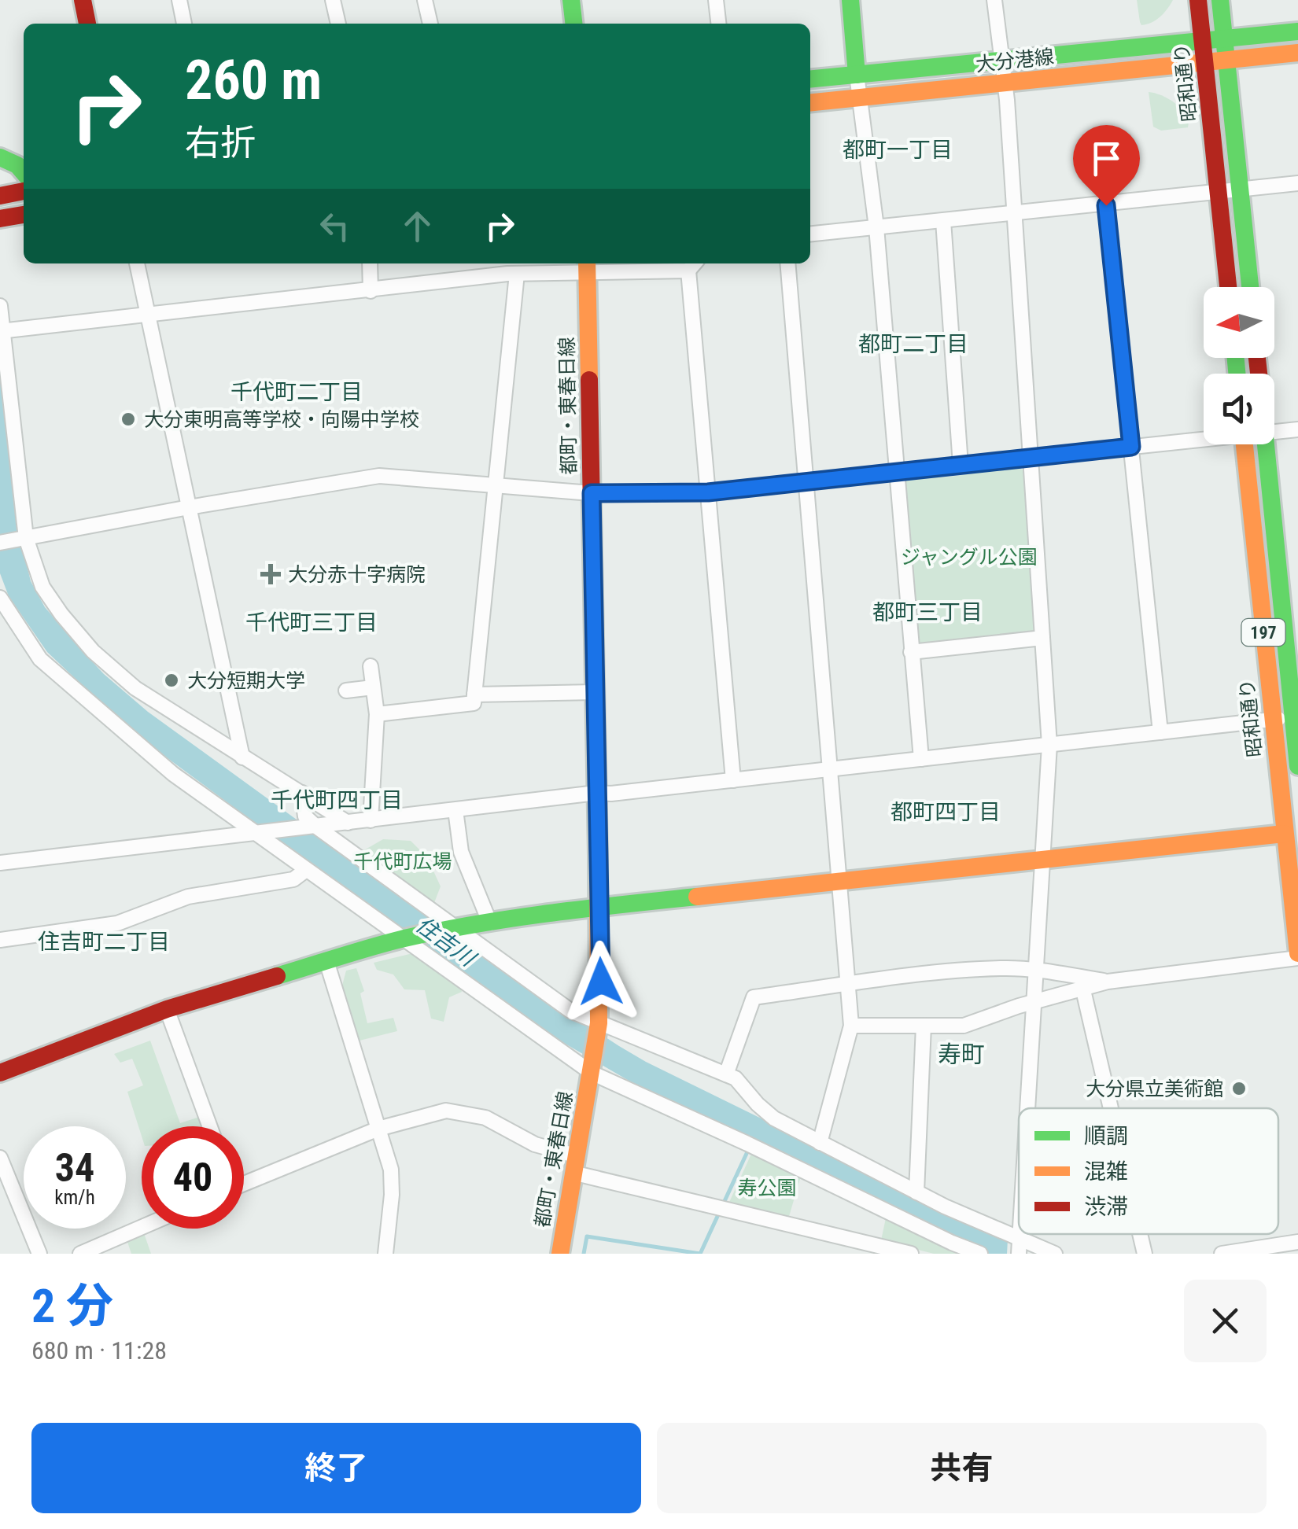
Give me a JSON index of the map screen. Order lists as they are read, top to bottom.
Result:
{
  "streets": {
    "main road": [
      "大分港線",
      "昭和通り",
      "都町・東春日線",
      "197"
    ]
  },
  "crossings": [
    ["大分港線", "昭和通り"]
  ],
  "districts": [
    "都町一丁目",
    "都町二丁目",
    "千代町二丁目",
    "都町三丁目",
    "千代町三丁目",
    "千代町四丁目",
    "都町四丁目",
    "住吉町二丁目",
    "寿町"
  ],
  "water": ["住吉川"],
  "parks": ["ジャングル公園", "千代町広場", "寿公園"],
  "places": {
    "other": ["大分東明高等学校・向陽中学校", "大分短期大学", "大分県立美術館"],
    "health": ["大分赤十字病院"]
  },
  "legend": ["順調", "混雑", "渋滞"],
  "north": "left",
  "page": {
    "turn": ["260 m", "右折"],
    "speed": "34 km/h",
    "limit": "40",
    "heading": ["2 分", "680 m · 11:28"],
    "buttons": ["終了", "共有"]
  }
}
